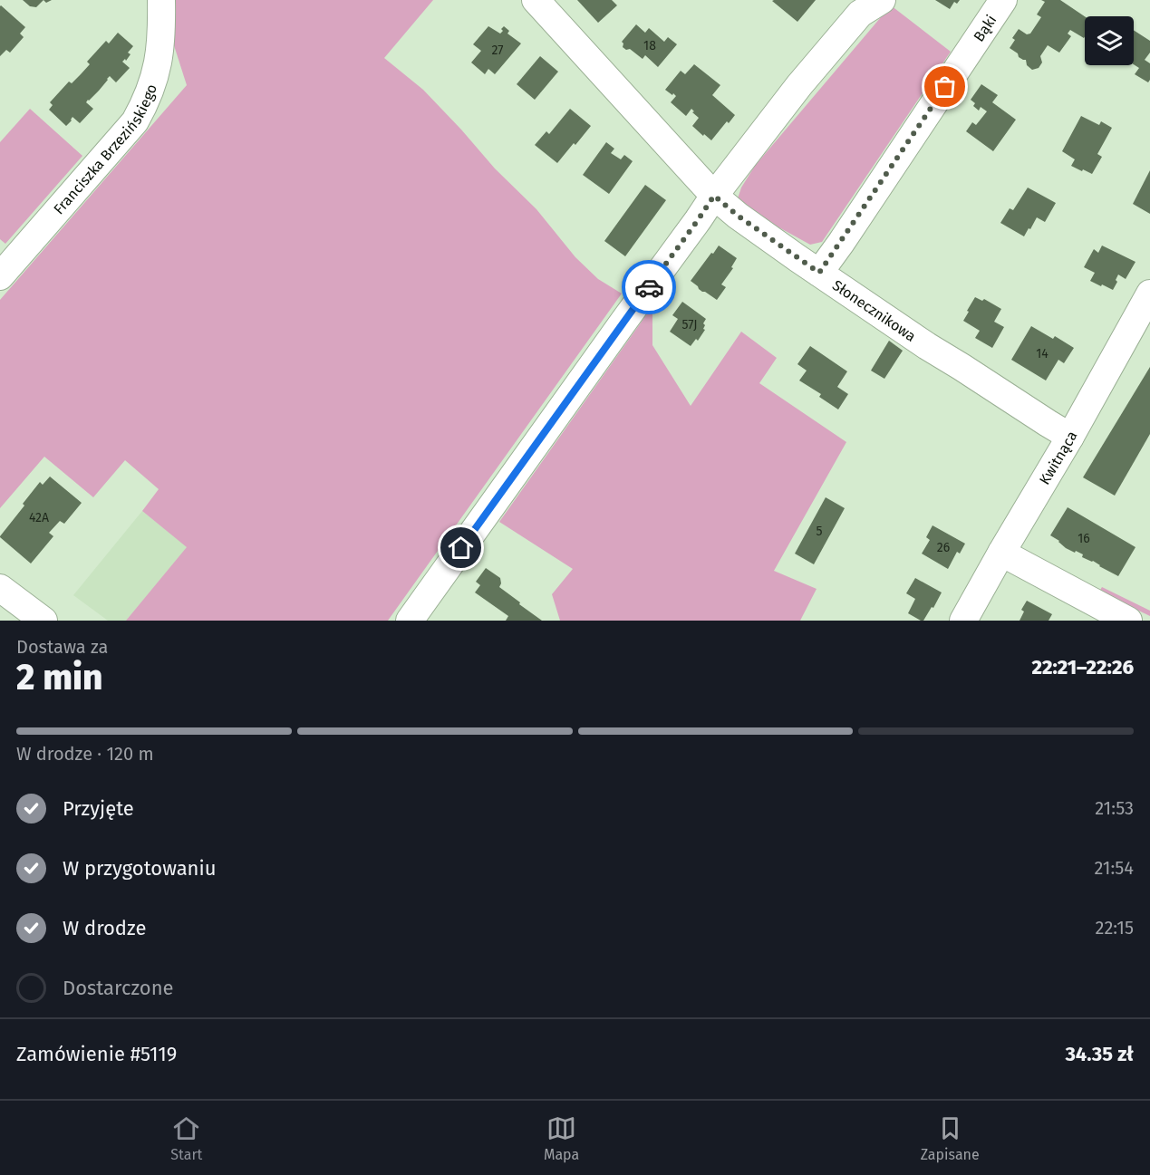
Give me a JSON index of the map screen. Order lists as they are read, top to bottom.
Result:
{
  "streets": {
    "street": [
      "Bąki",
      "Franciszka Brzezińskiego",
      "Słonecznikowa",
      "Kwitnąca"
    ]
  },
  "crossings": [
    ["Bąki", "Słonecznikowa"],
    ["Słonecznikowa", "Kwitnąca"]
  ],
  "house_numbers": [
    "18",
    "27",
    "57J",
    "14",
    "42A",
    "5",
    "16",
    "26"
  ],
  "page": {
    "heading": ["2 min", "Dostawa za", "22:21–22:26"],
    "panel": ["Zamówienie #5119", "34.35 zł"],
    "bar": "W drodze · 120 m",
    "list": [
      ["Przyjęte", "21:53"],
      ["W przygotowaniu", "21:54"],
      ["W drodze", "22:15"],
      "Dostarczone"
    ],
    "tabs": ["Start", "Mapa", "Zapisane"]
  }
}
